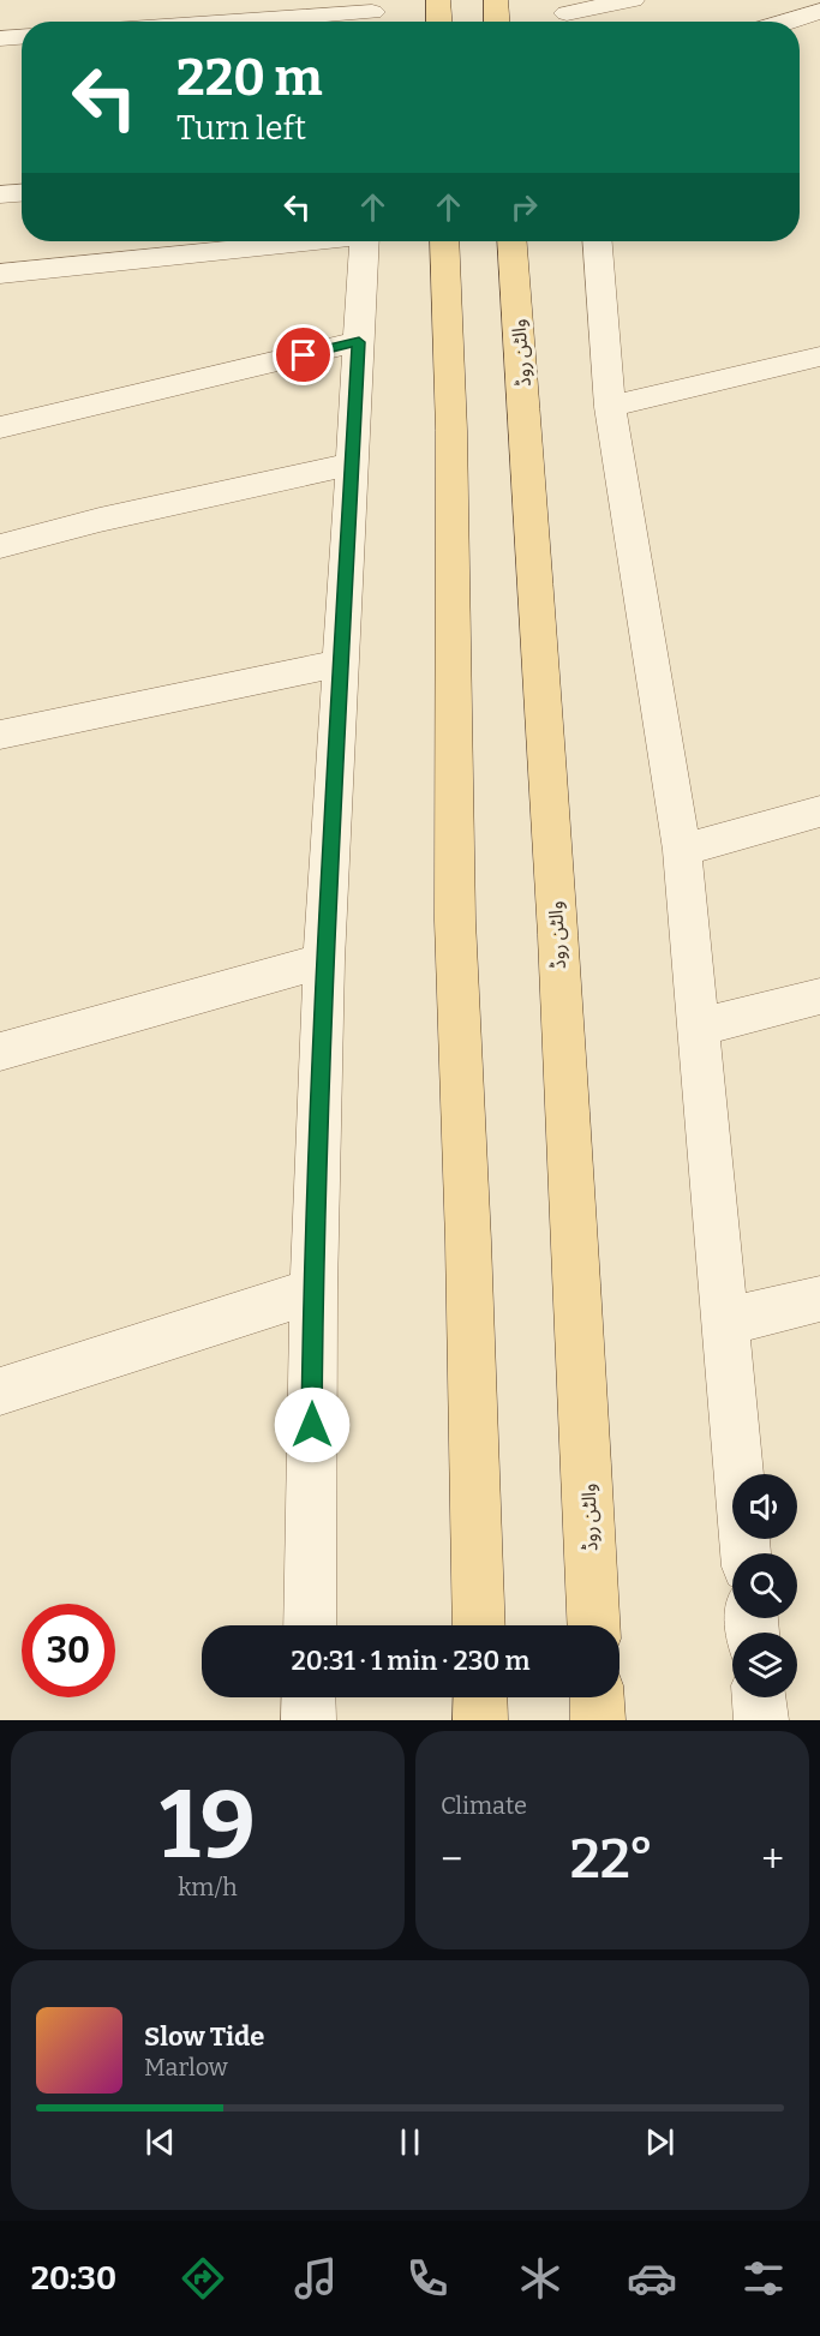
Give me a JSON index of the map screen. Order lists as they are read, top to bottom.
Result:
{
  "streets": {
    "main road": ["والٹن روڈ"]
  },
  "page": {
    "turn": ["220 m", "Turn left"],
    "limit": "30",
    "trip": "20:31 · 1 min · 230 m",
    "tile": [
      ["19", "km/h"],
      "Climate"
    ],
    "heat": ["−", "22°", "+"],
    "song": ["Slow Tide", "Marlow"],
    "tabs": "20:30"
  }
}
